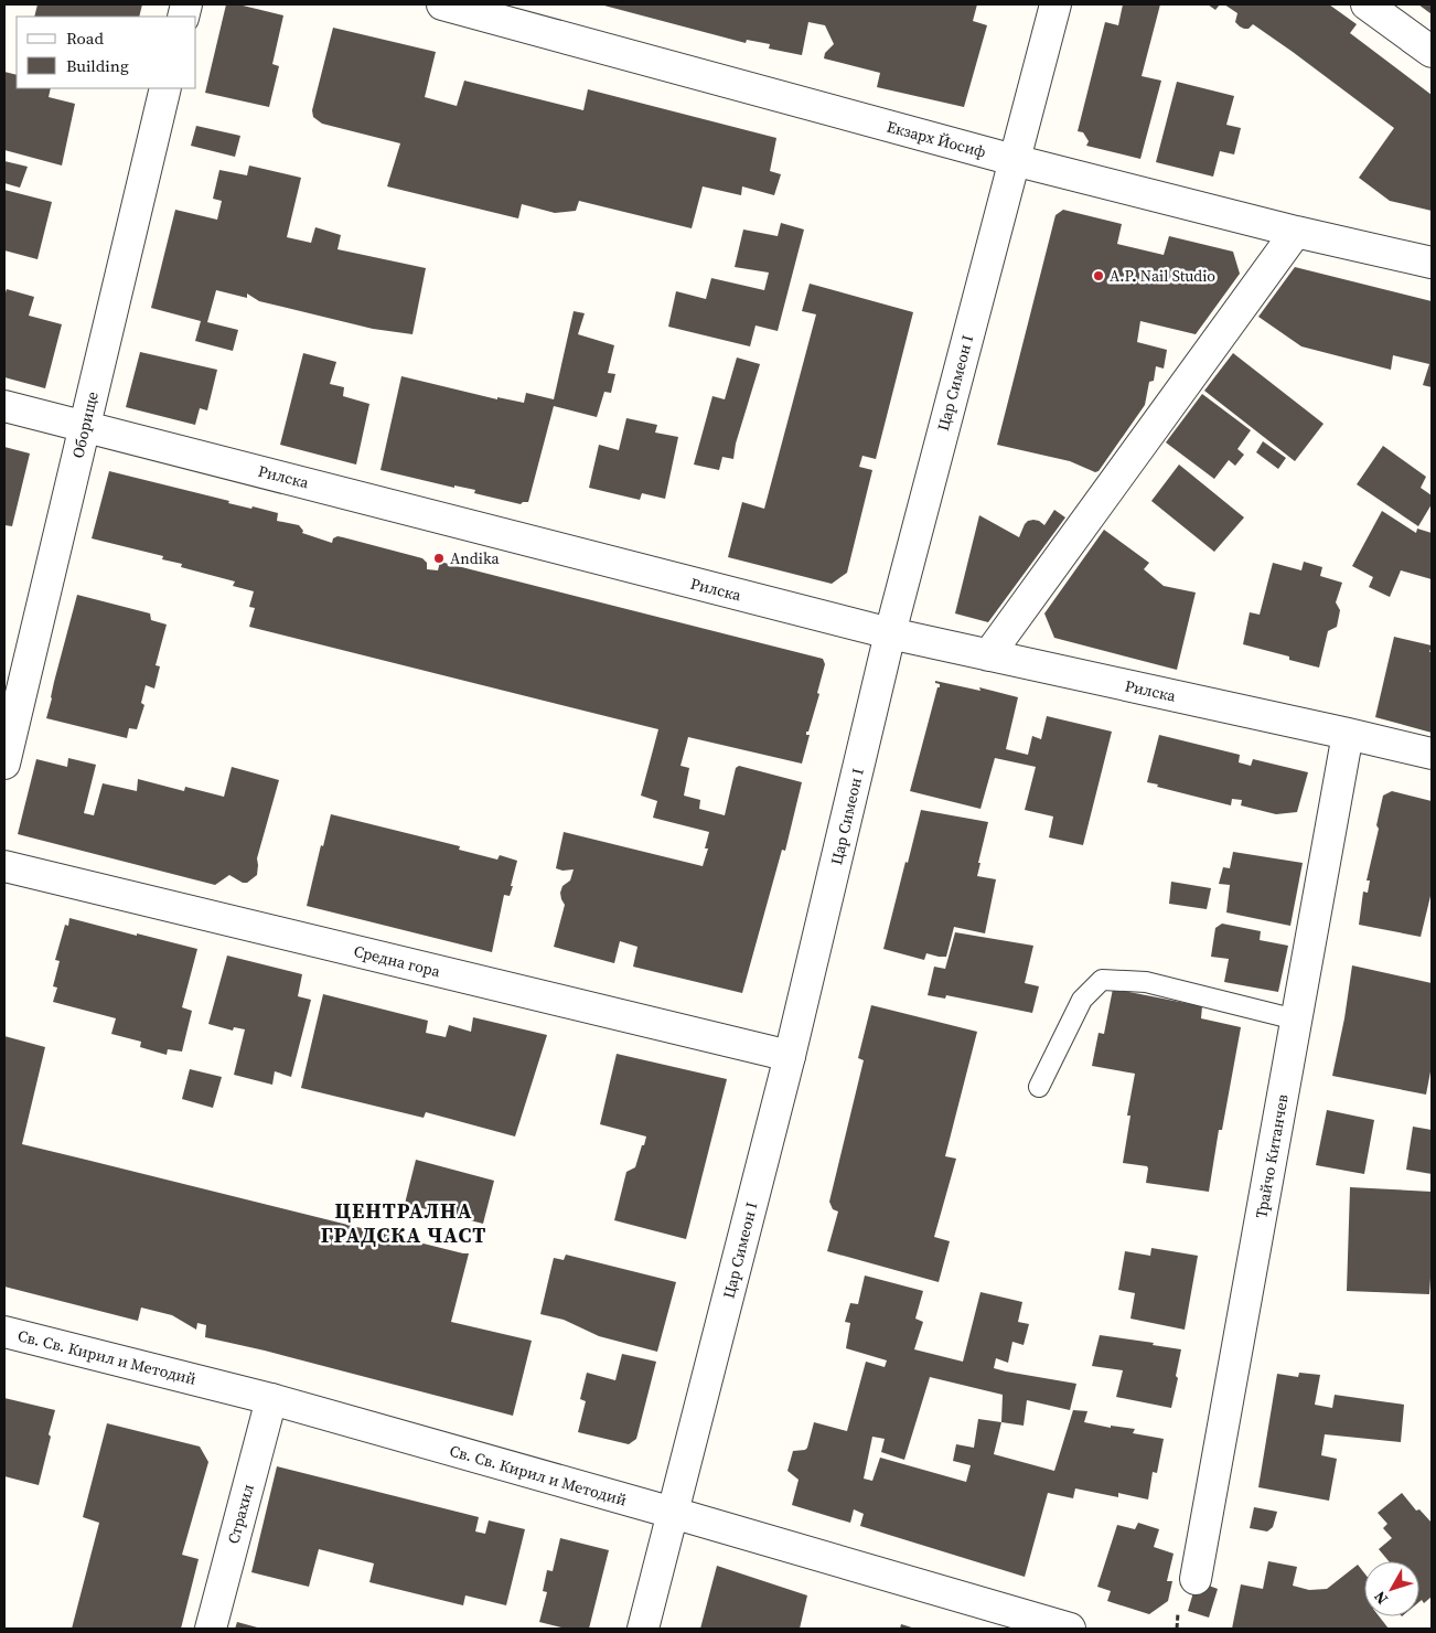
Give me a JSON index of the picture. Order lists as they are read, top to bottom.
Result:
{
  "streets": {
    "street": [
      "Екзарх Йосиф",
      "Цар Симеон I",
      "Оборище",
      "Рилска",
      "Средна гора",
      "Трайчо Китанчев",
      "Св. Св. Кирил и Методий",
      "Страхил"
    ]
  },
  "crossings": [
    ["Екзарх Йосиф", "Цар Симеон I"],
    ["Цар Симеон I", "Рилска"],
    ["Цар Симеон I", "Средна гора"],
    ["Цар Симеон I", "Св. Св. Кирил и Методий"],
    ["Оборище", "Рилска"],
    ["Рилска", "Трайчо Китанчев"],
    ["Св. Св. Кирил и Методий", "Страхил"]
  ],
  "districts": ["ЦЕНТРАЛНА ГРАДСКА ЧАСТ"],
  "places": ["A.P. Nail Studio", "Andika"],
  "legend": ["Road", "Building"],
  "north": "bottom left"
}
